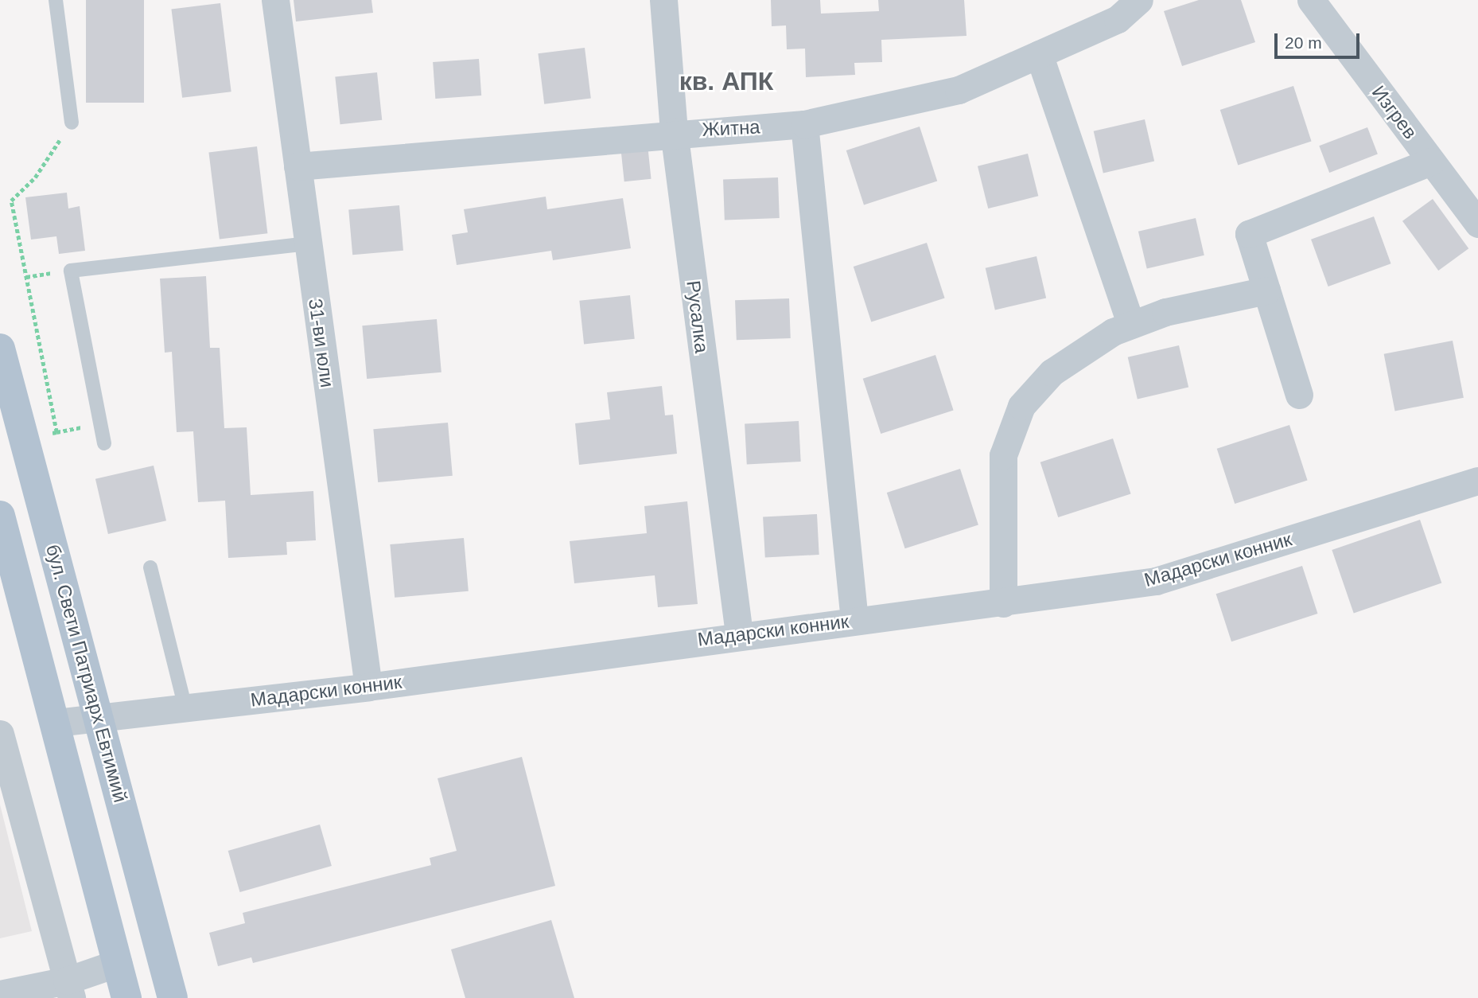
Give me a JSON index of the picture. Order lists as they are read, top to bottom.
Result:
{
  "streets": {
    "main road": ["бул. Свети Патриарх Евтимий"],
    "street": [
      "Изгрев",
      "Житна",
      "Русалка",
      "31-ви юли",
      "Мадарски конник"
    ]
  },
  "crossings": [
    ["Житна", "Русалка"],
    ["Житна", "31-ви юли"],
    ["Русалка", "Мадарски конник"],
    ["31-ви юли", "Мадарски конник"],
    ["Мадарски конник", "бул. Свети Патриарх Евтимий"]
  ],
  "districts": ["кв. АПК"],
  "scale_bar": "20 m"
}
